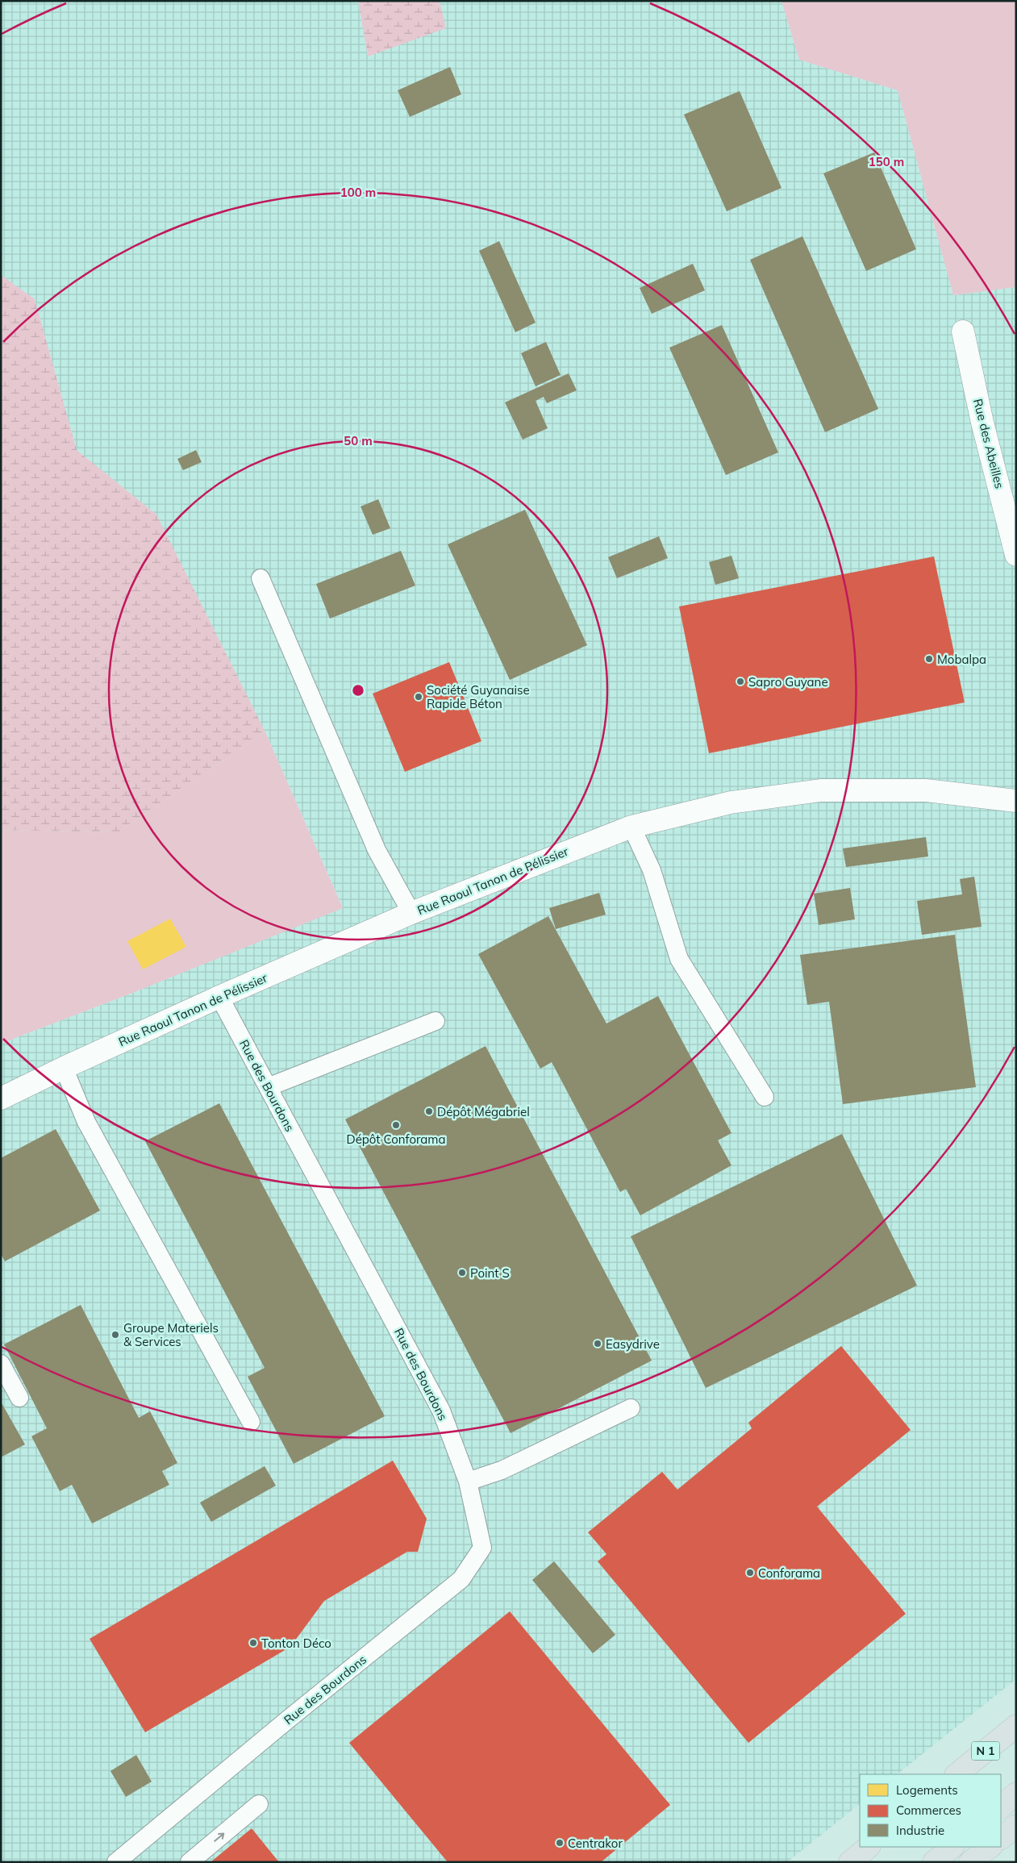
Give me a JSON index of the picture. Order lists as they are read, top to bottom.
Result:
{
  "streets": {
    "main road": ["N 1"],
    "street": ["Rue des Abeilles", "Rue Raoul Tanon de Pélissier"],
    "lane": ["Rue des Bourdons"]
  },
  "crossings": [
    ["Rue Raoul Tanon de Pélissier", "Rue des Bourdons"]
  ],
  "places": [
    "Mobalpa",
    "Sapro Guyane",
    "Société Guyanaise Rapide Béton",
    "Dépôt Mégabriel",
    "Dépôt Conforama",
    "Point S",
    "Groupe Materiels & Services",
    "Easydrive",
    "Conforama",
    "Tonton Déco",
    "Centrakor"
  ],
  "legend": ["Logements", "Commerces", "Industrie"],
  "rings": ["150 m", "100 m", "50 m"]
}
